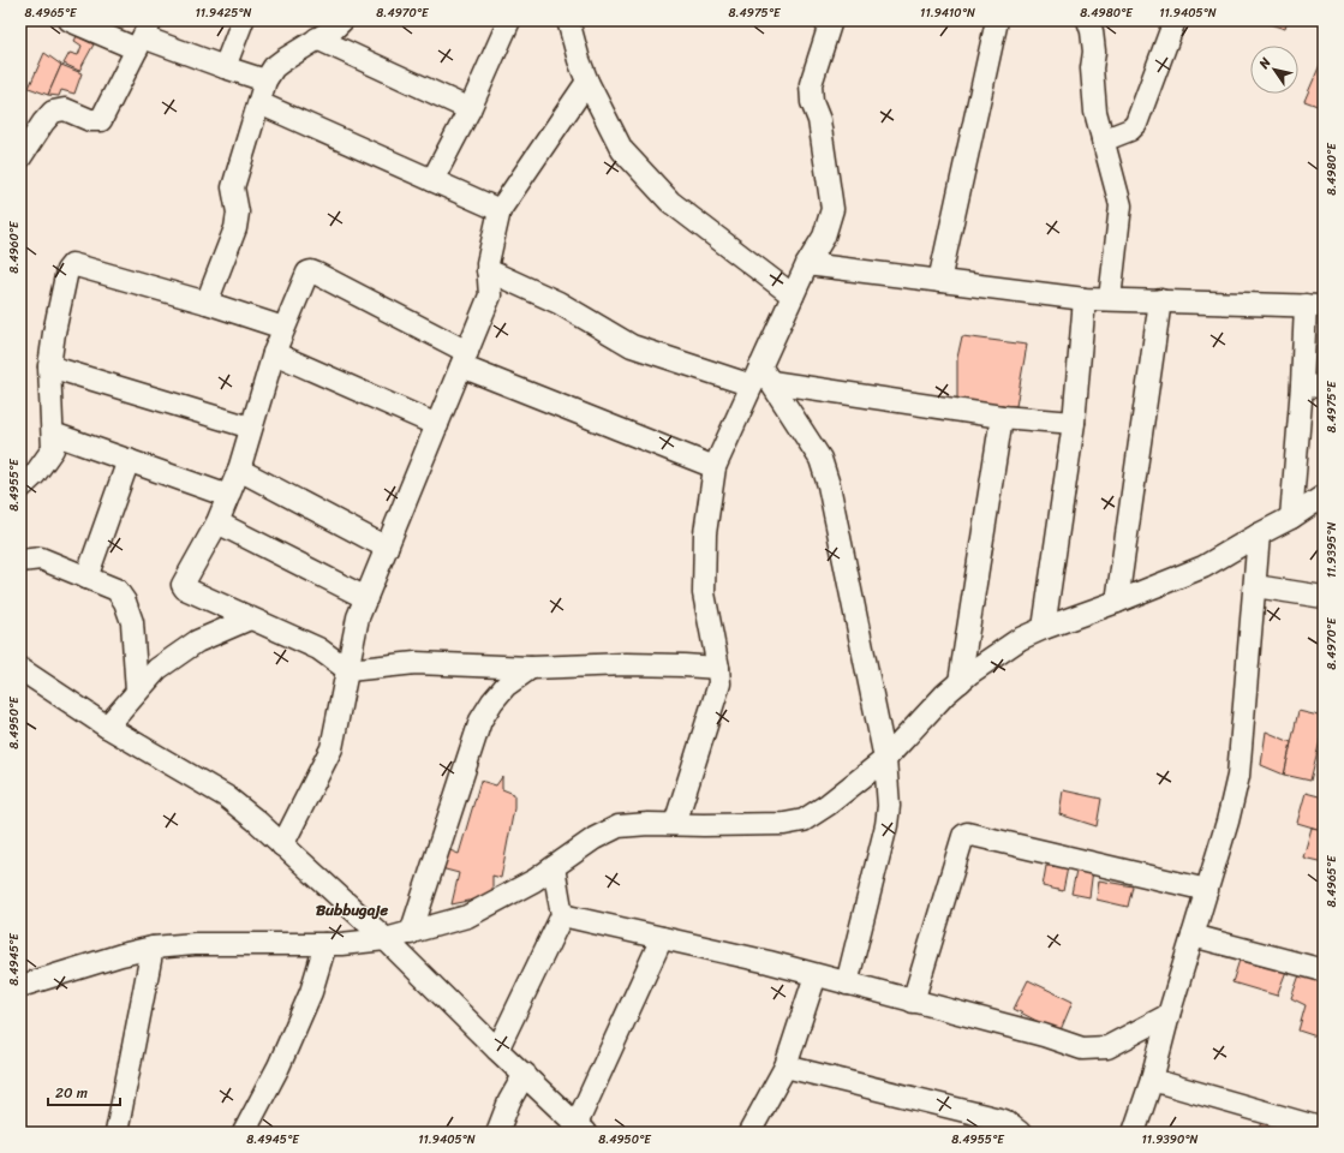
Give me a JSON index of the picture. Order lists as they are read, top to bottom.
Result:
{
  "districts": ["Bubbugaje"],
  "scale_bar": "20 m",
  "north": "top left",
  "coordinates": [
    "8.4965°E",
    "11.9425°N",
    "8.4970°E",
    "8.4975°E",
    "11.9410°N",
    "8.4980°E",
    "11.9405°N",
    "8.4960°E",
    "8.4955°E",
    "11.9395°N",
    "8.4950°E",
    "8.4945°E",
    "11.9390°N"
  ]
}
